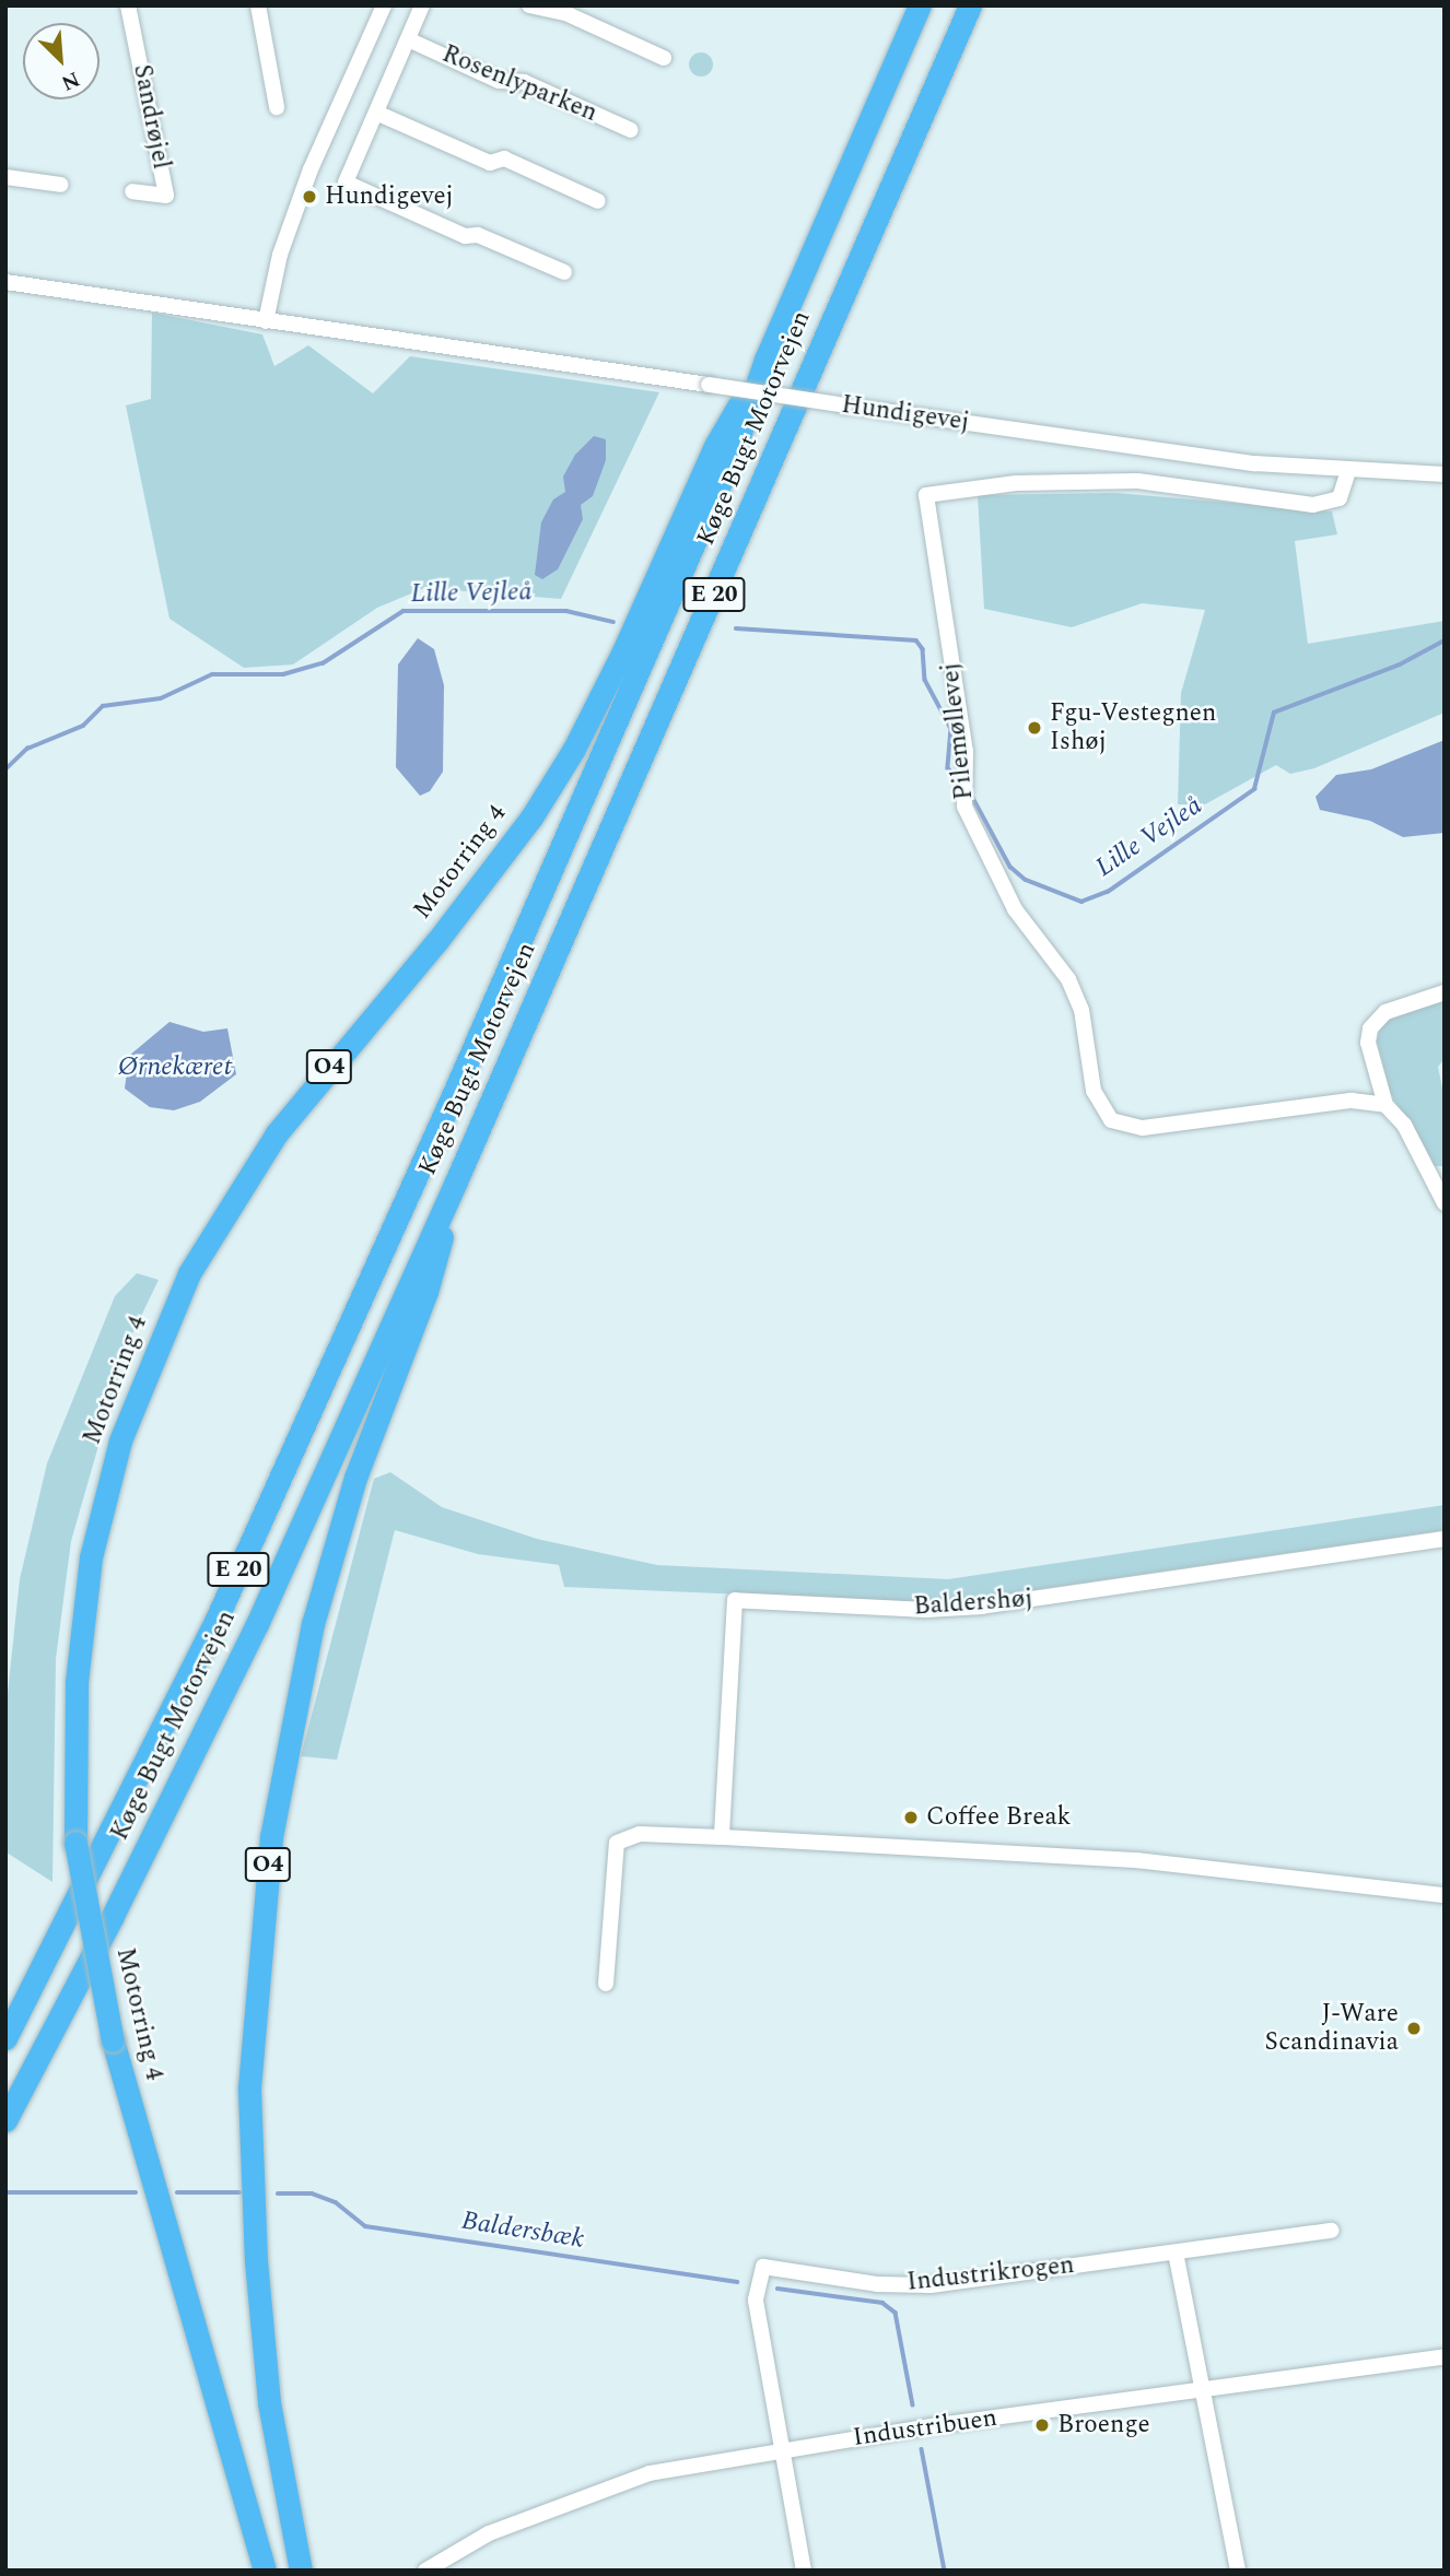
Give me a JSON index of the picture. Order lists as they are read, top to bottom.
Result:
{
  "streets": {
    "highway": [
      "Køge Bugt Motorvejen",
      "E 20",
      "Motorring 4",
      "O4"
    ],
    "street": [
      "Rosenlyparken",
      "Sandrøjel",
      "Hundigevej",
      "Pilemøllevej",
      "Baldershøj",
      "Industrikrogen",
      "Industribuen"
    ]
  },
  "crossings": [
    ["Hundigevej", "Pilemøllevej"],
    ["Køge Bugt Motorvejen", "Motorring 4"],
    ["Køge Bugt Motorvejen", "O4"],
    ["Industrikrogen", "Industribuen"]
  ],
  "water": ["Lille Vejleå", "Ørnekæret", "Baldersbæk"],
  "places": [
    "Hundigevej",
    "Fgu-Vestegnen Ishøj",
    "Coffee Break",
    "J-Ware Scandinavia",
    "Broenge"
  ],
  "north": "bottom right"
}
